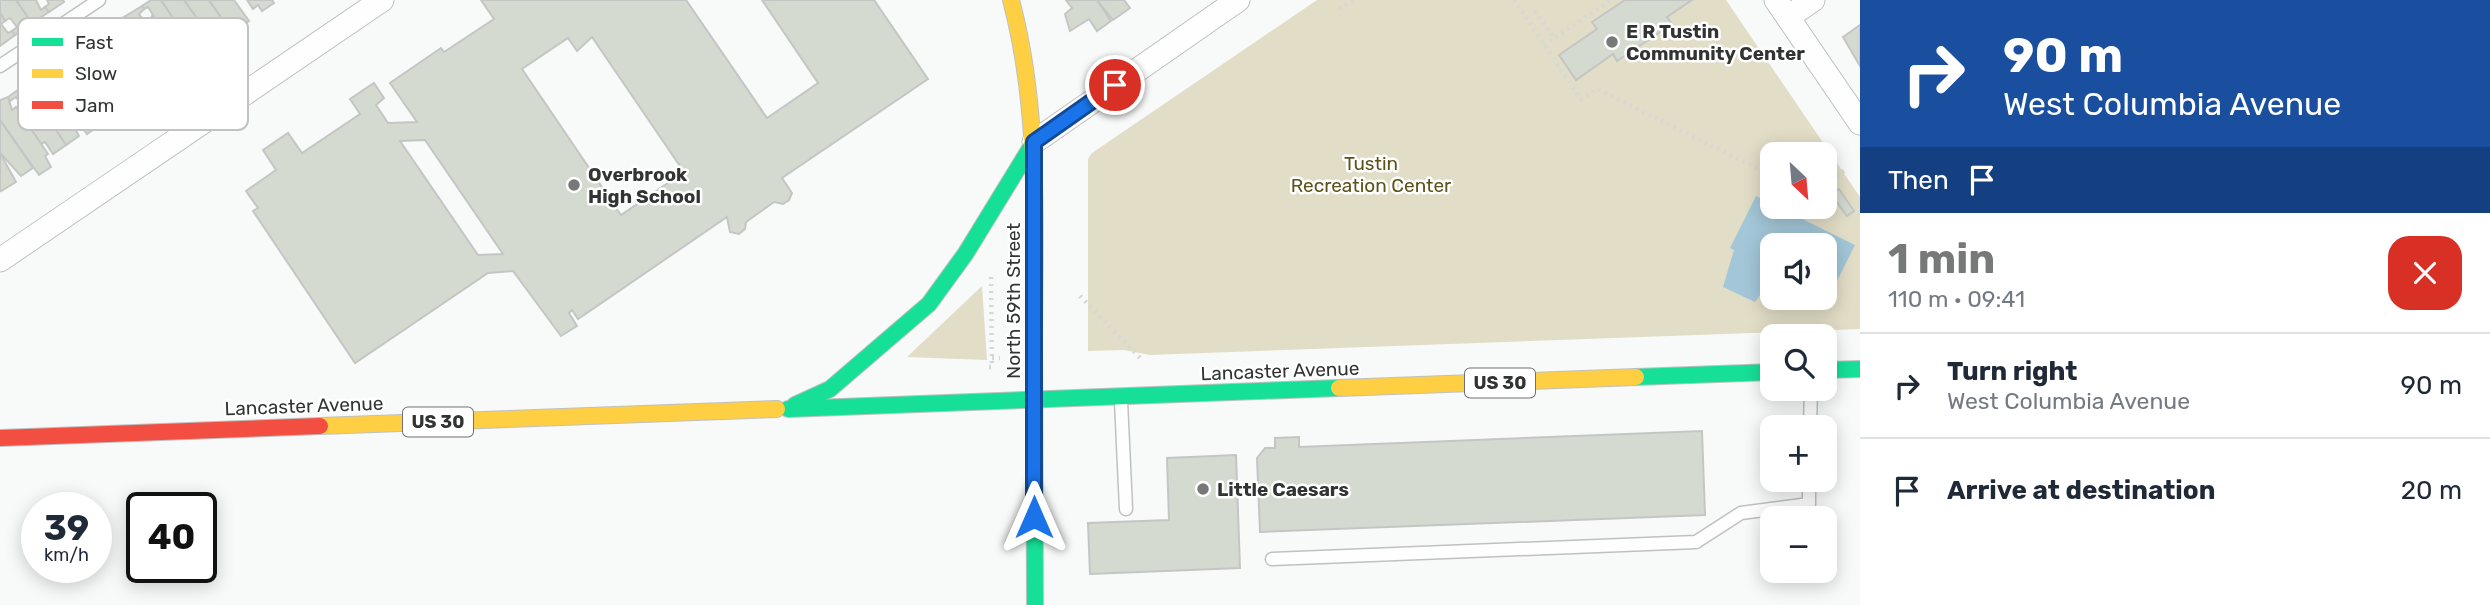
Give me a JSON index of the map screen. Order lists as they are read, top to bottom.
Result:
{
  "streets": {
    "main road": ["North 59th Street", "Lancaster Avenue", "US 30"]
  },
  "crossings": [
    ["North 59th Street", "Lancaster Avenue"]
  ],
  "parks": ["Tustin Recreation Center"],
  "places": ["E R Tustin Community Center", "Overbrook High School", "Little Caesars"],
  "legend": ["Fast", "Slow", "Jam"],
  "north": "bottom right",
  "page": {
    "turn": ["90 m", "West Columbia Avenue"],
    "map_buttons": ["+", "−"],
    "then": "Then",
    "heading": ["1 min", "110 m · 09:41"],
    "list": [
      {
        "name": "Turn right",
        "note": "West Columbia Avenue",
        "value": "90 m"
      },
      {
        "name": "Arrive at destination",
        "value": "20 m"
      }
    ],
    "speed": "39 km/h",
    "limit": "40"
  }
}
